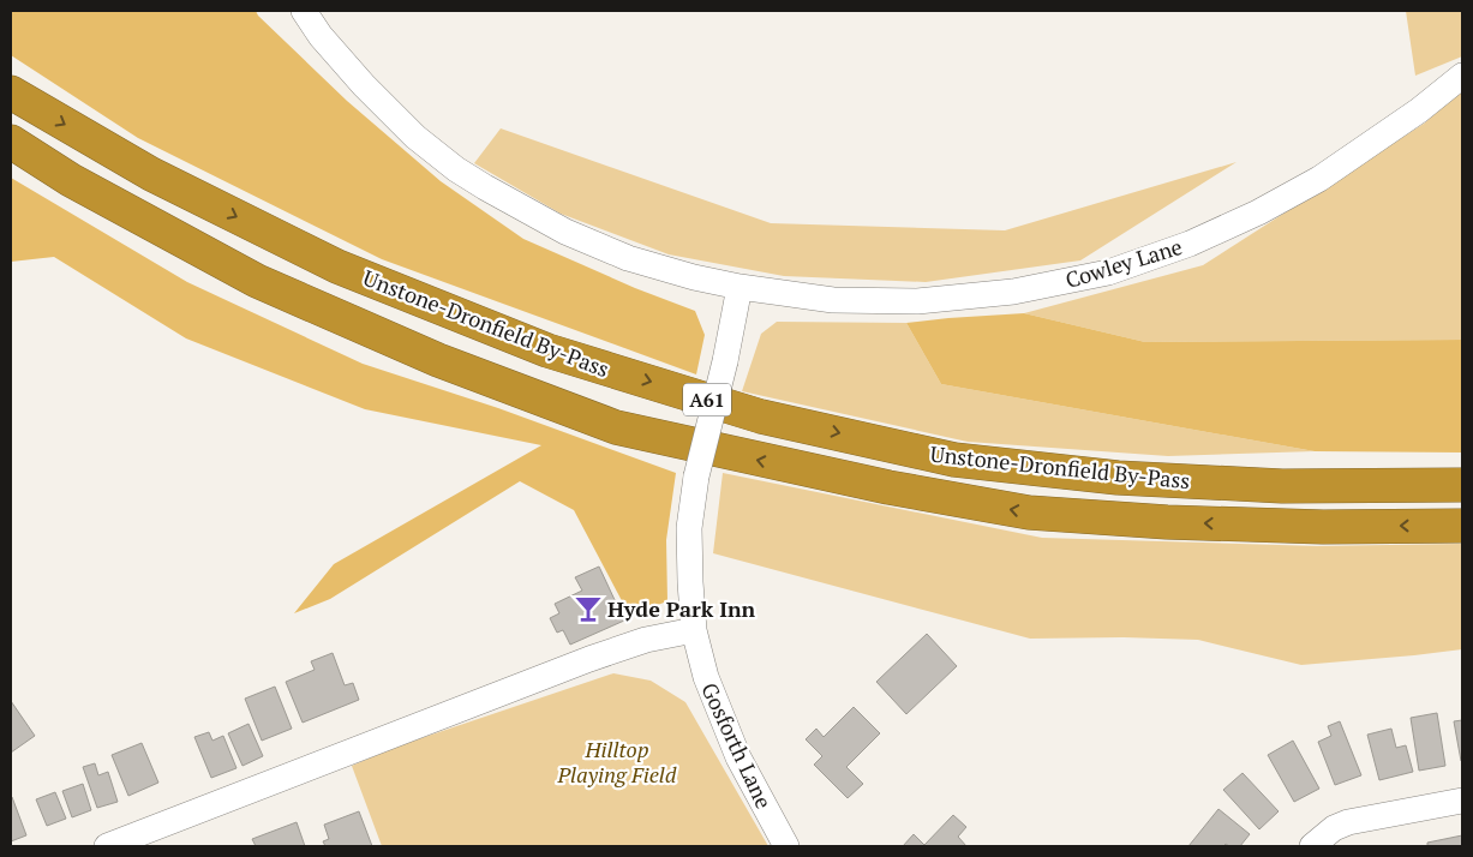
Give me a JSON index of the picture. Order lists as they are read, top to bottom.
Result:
{
  "streets": {
    "highway": ["Unstone-Dronfield By-Pass", "A61"],
    "street": ["Cowley Lane", "Gosforth Lane"]
  },
  "crossings": [
    ["Cowley Lane", "Gosforth Lane"]
  ],
  "parks": ["Hilltop Playing Field"],
  "places": {
    "bar": ["Hyde Park Inn"]
  }
}
